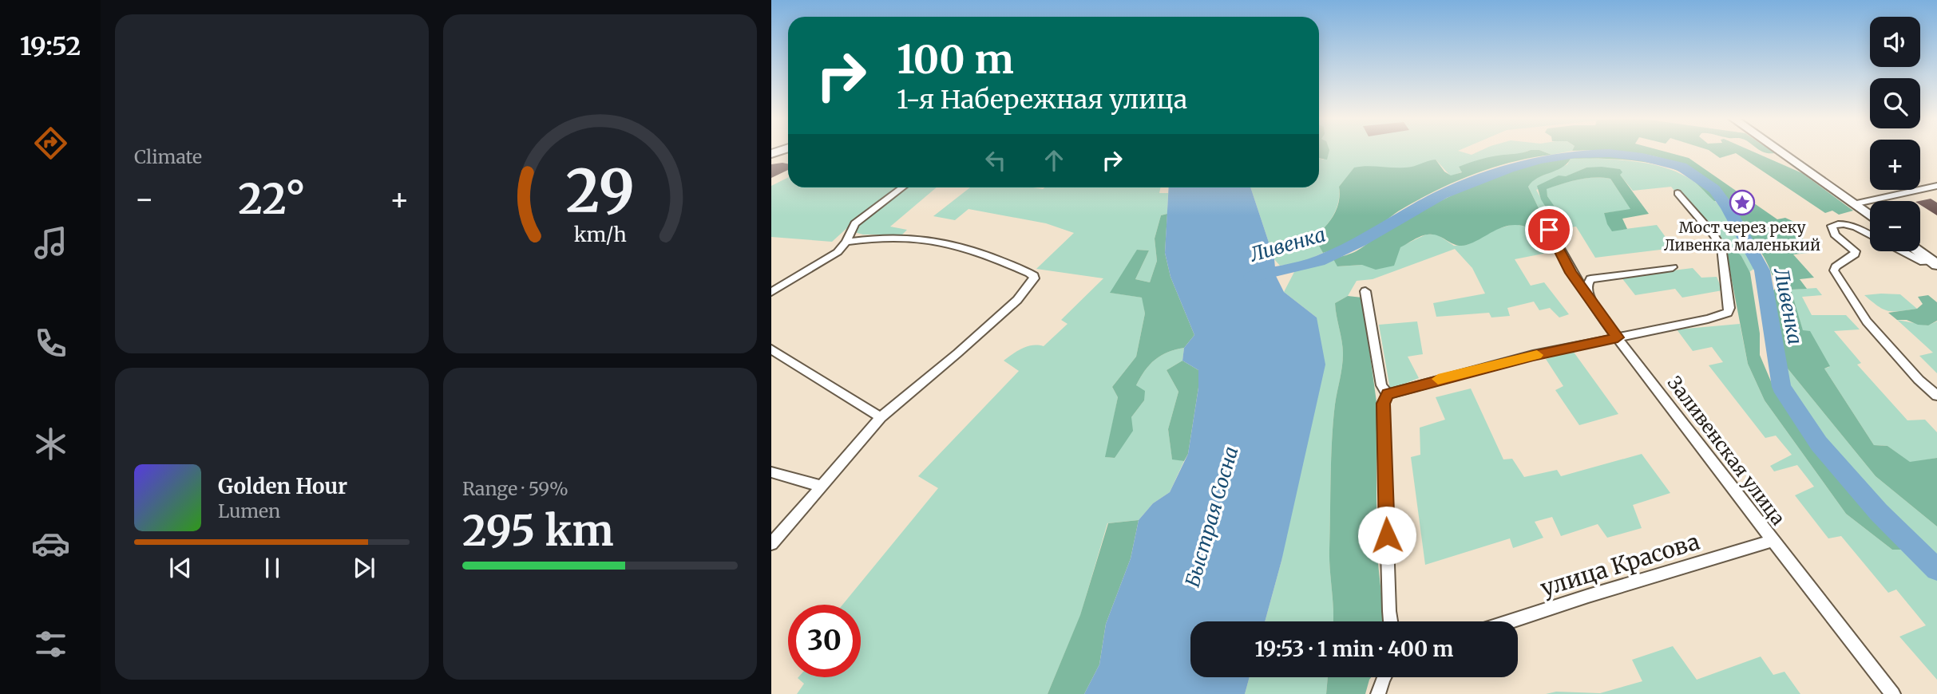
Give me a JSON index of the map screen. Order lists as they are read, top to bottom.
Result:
{
  "streets": {
    "street": ["Заливенская улица", "улица Красова"]
  },
  "crossings": [
    ["Заливенская улица", "улица Красова"]
  ],
  "water": ["Ливенка", "Быстрая Сосна"],
  "places": {
    "place": ["Мост через реку Ливенка маленький"]
  },
  "page": {
    "tabs": "19:52",
    "tile": [
      "Climate",
      ["Range · 59%", "295 km"]
    ],
    "map_buttons": ["+", "−"],
    "turn": ["100 m", "1-я Набережная улица"],
    "heat": ["−", "22°", "+"],
    "song": ["Golden Hour", "Lumen"],
    "limit": "30",
    "trip": "19:53 · 1 min · 400 m",
    "gauge": ["29", "km/h"]
  }
}
